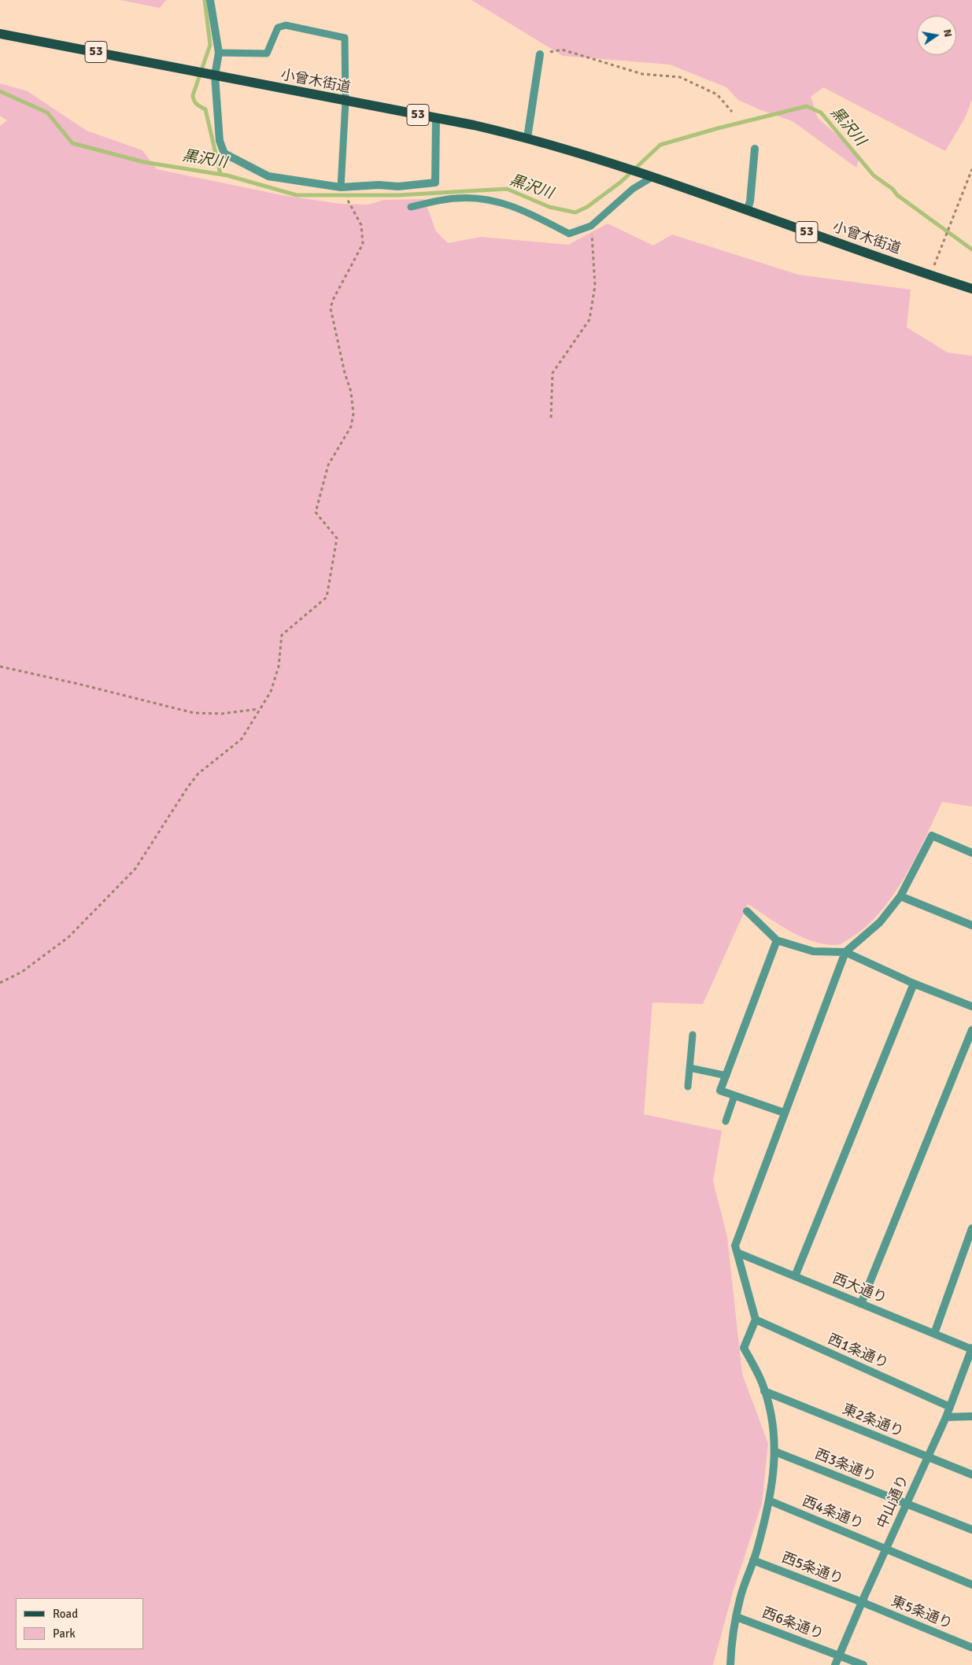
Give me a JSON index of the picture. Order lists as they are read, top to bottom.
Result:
{
  "streets": {
    "main road": ["53", "小曾木街道"],
    "street": [
      "西大通り",
      "西1条通り",
      "東2条通り",
      "西3条通り",
      "中山通り",
      "西4条通り",
      "西5条通り",
      "東5条通り",
      "西6条通り"
    ]
  },
  "crossings": [
    ["西大通り", "中山通り"],
    ["西1条通り", "中山通り"],
    ["東2条通り", "中山通り"],
    ["西3条通り", "中山通り"],
    ["中山通り", "西4条通り"],
    ["中山通り", "西5条通り"],
    ["中山通り", "東5条通り"],
    ["中山通り", "西6条通り"],
    ["西5条通り", "東5条通り"]
  ],
  "water": ["黒沢川"],
  "legend": ["Road", "Park"],
  "north": "right"
}
